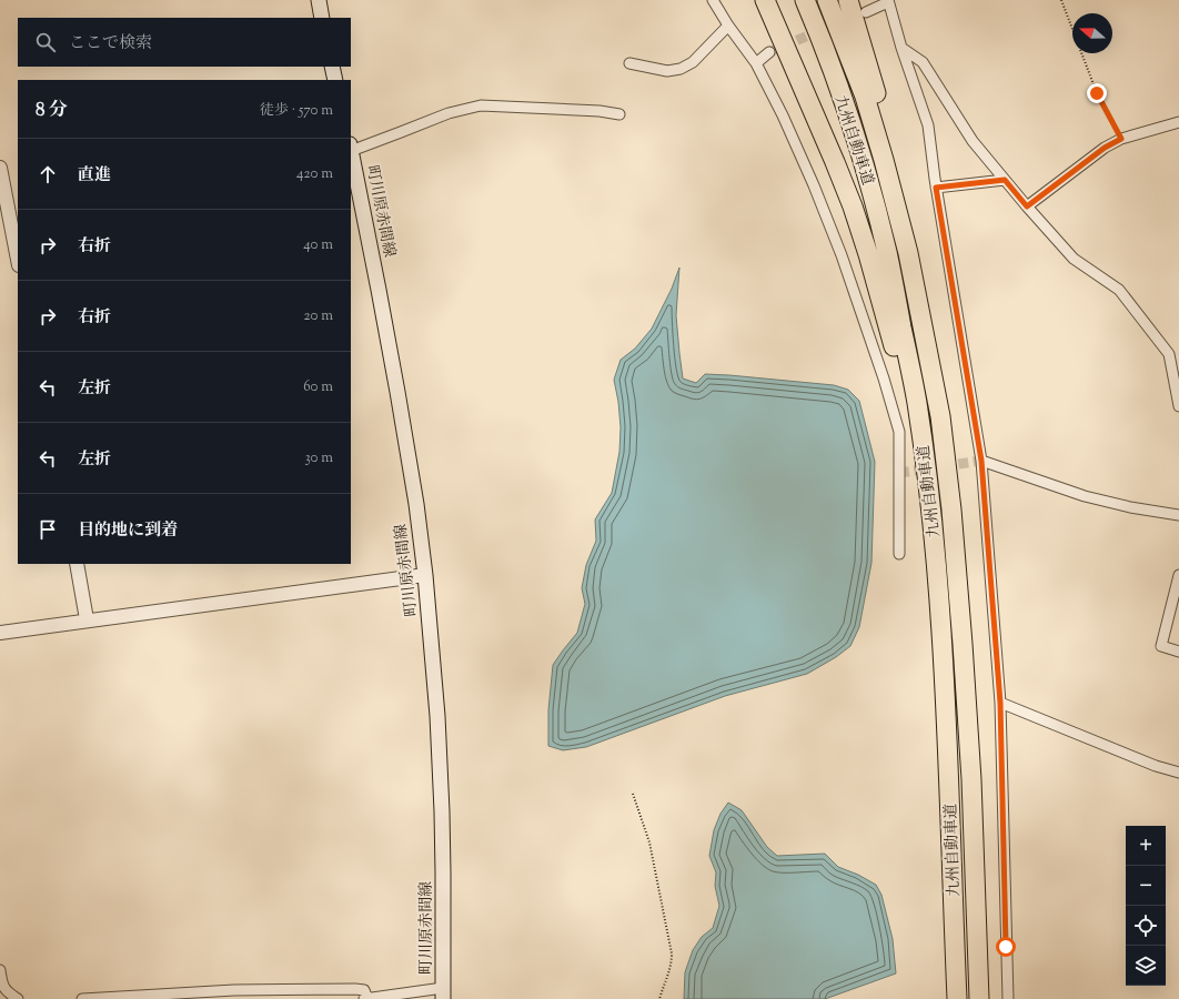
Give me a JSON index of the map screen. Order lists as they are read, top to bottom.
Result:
{
  "streets": {
    "highway": ["九州自動車道"],
    "main road": ["町川原赤間線"]
  },
  "north": "left",
  "page": {
    "search": "ここで検索",
    "heading": ["8 分", "徒歩 · 570 m"],
    "list": [
      ["直進", "420 m"],
      ["右折", "40 m"],
      ["右折", "20 m"],
      ["左折", "60 m"],
      ["左折", "30 m"],
      "目的地に到着"
    ],
    "map_buttons": ["+", "−"]
  }
}
